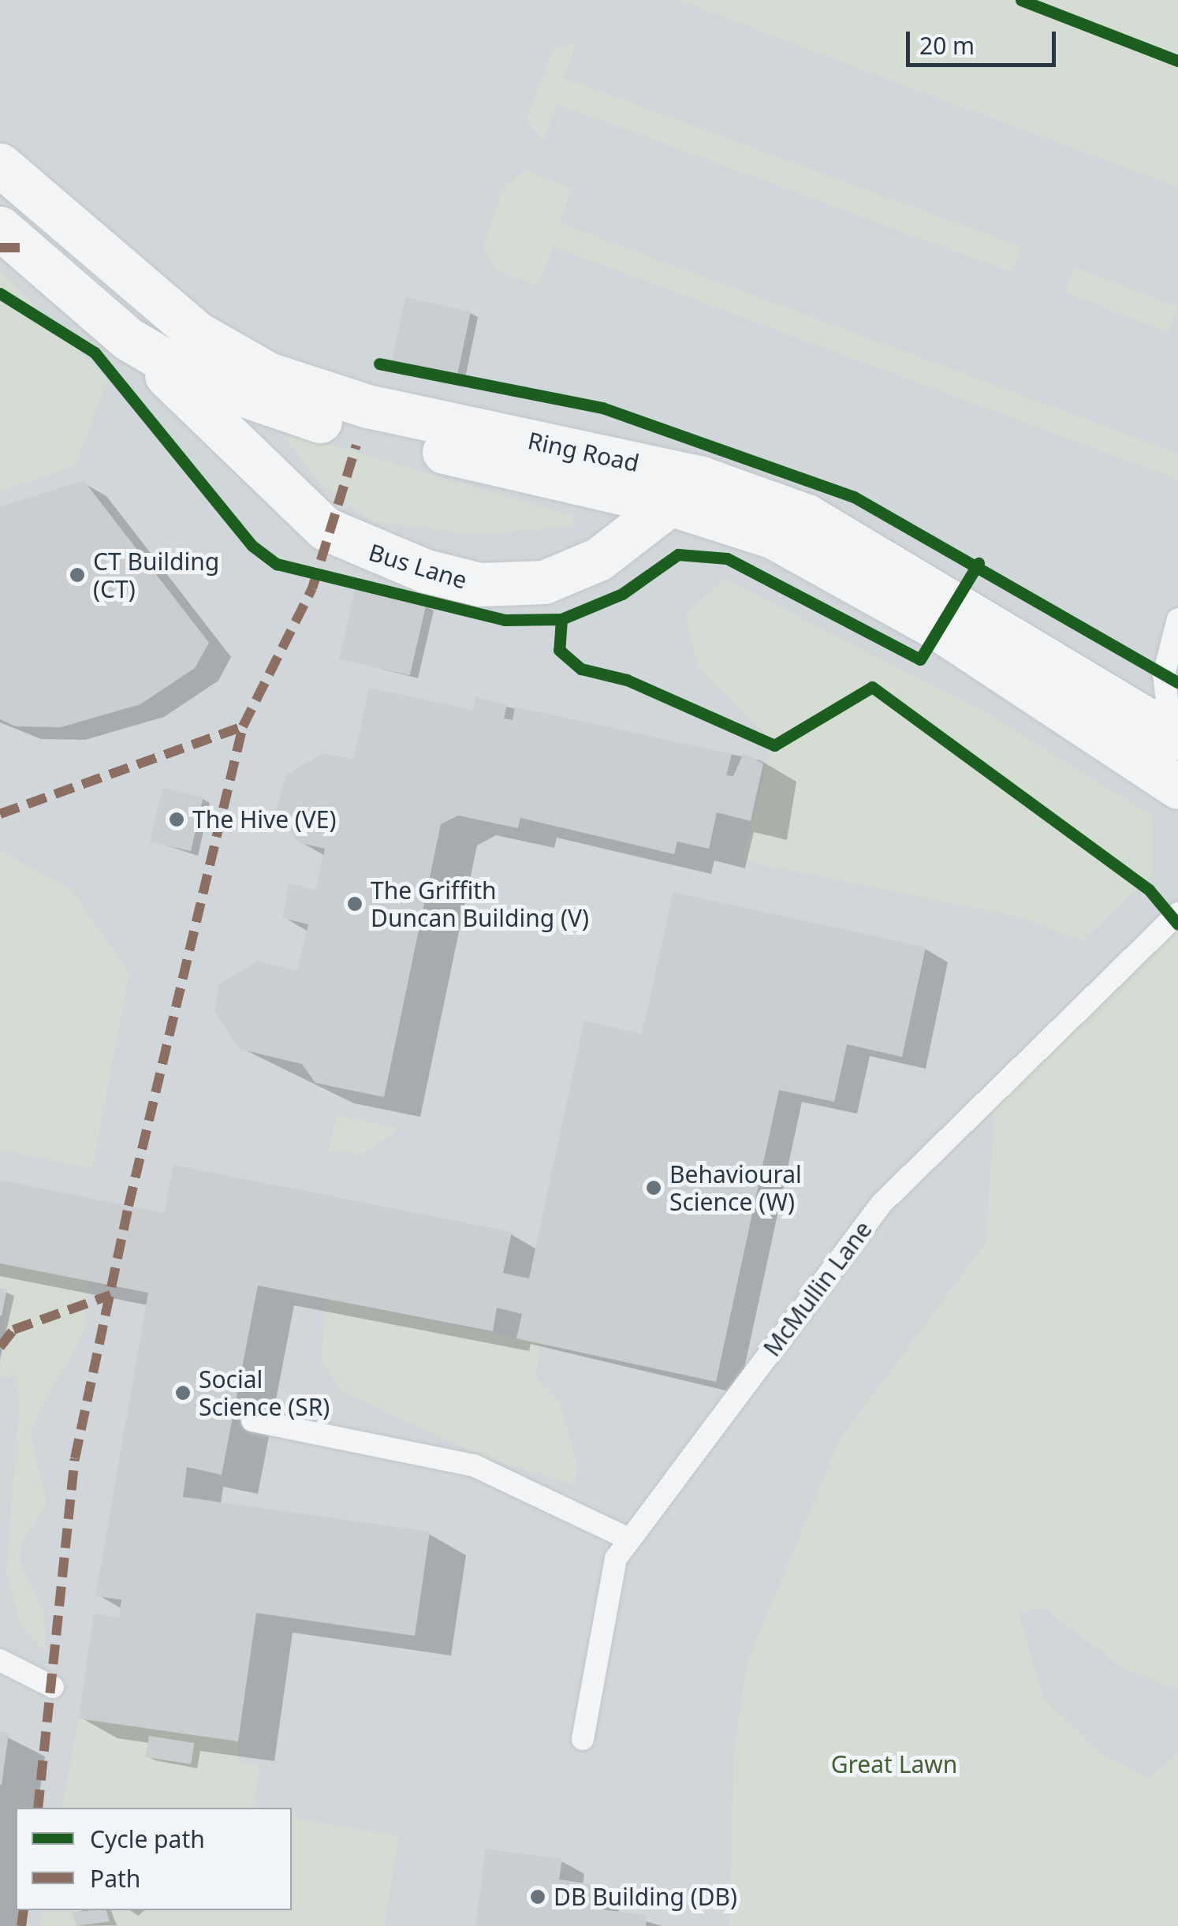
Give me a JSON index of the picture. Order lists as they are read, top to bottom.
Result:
{
  "streets": {
    "street": ["Ring Road", "Bus Lane"],
    "lane": ["McMullin Lane"]
  },
  "crossings": [
    ["Ring Road", "Bus Lane"]
  ],
  "parks": ["Great Lawn"],
  "places": [
    "CT Building (CT)",
    "The Hive (VE)",
    "The Griffith Duncan Building (V)",
    "Behavioural Science (W)",
    "Social Science (SR)",
    "DB Building (DB)"
  ],
  "legend": ["Cycle path", "Path"],
  "scale_bar": "20 m"
}
